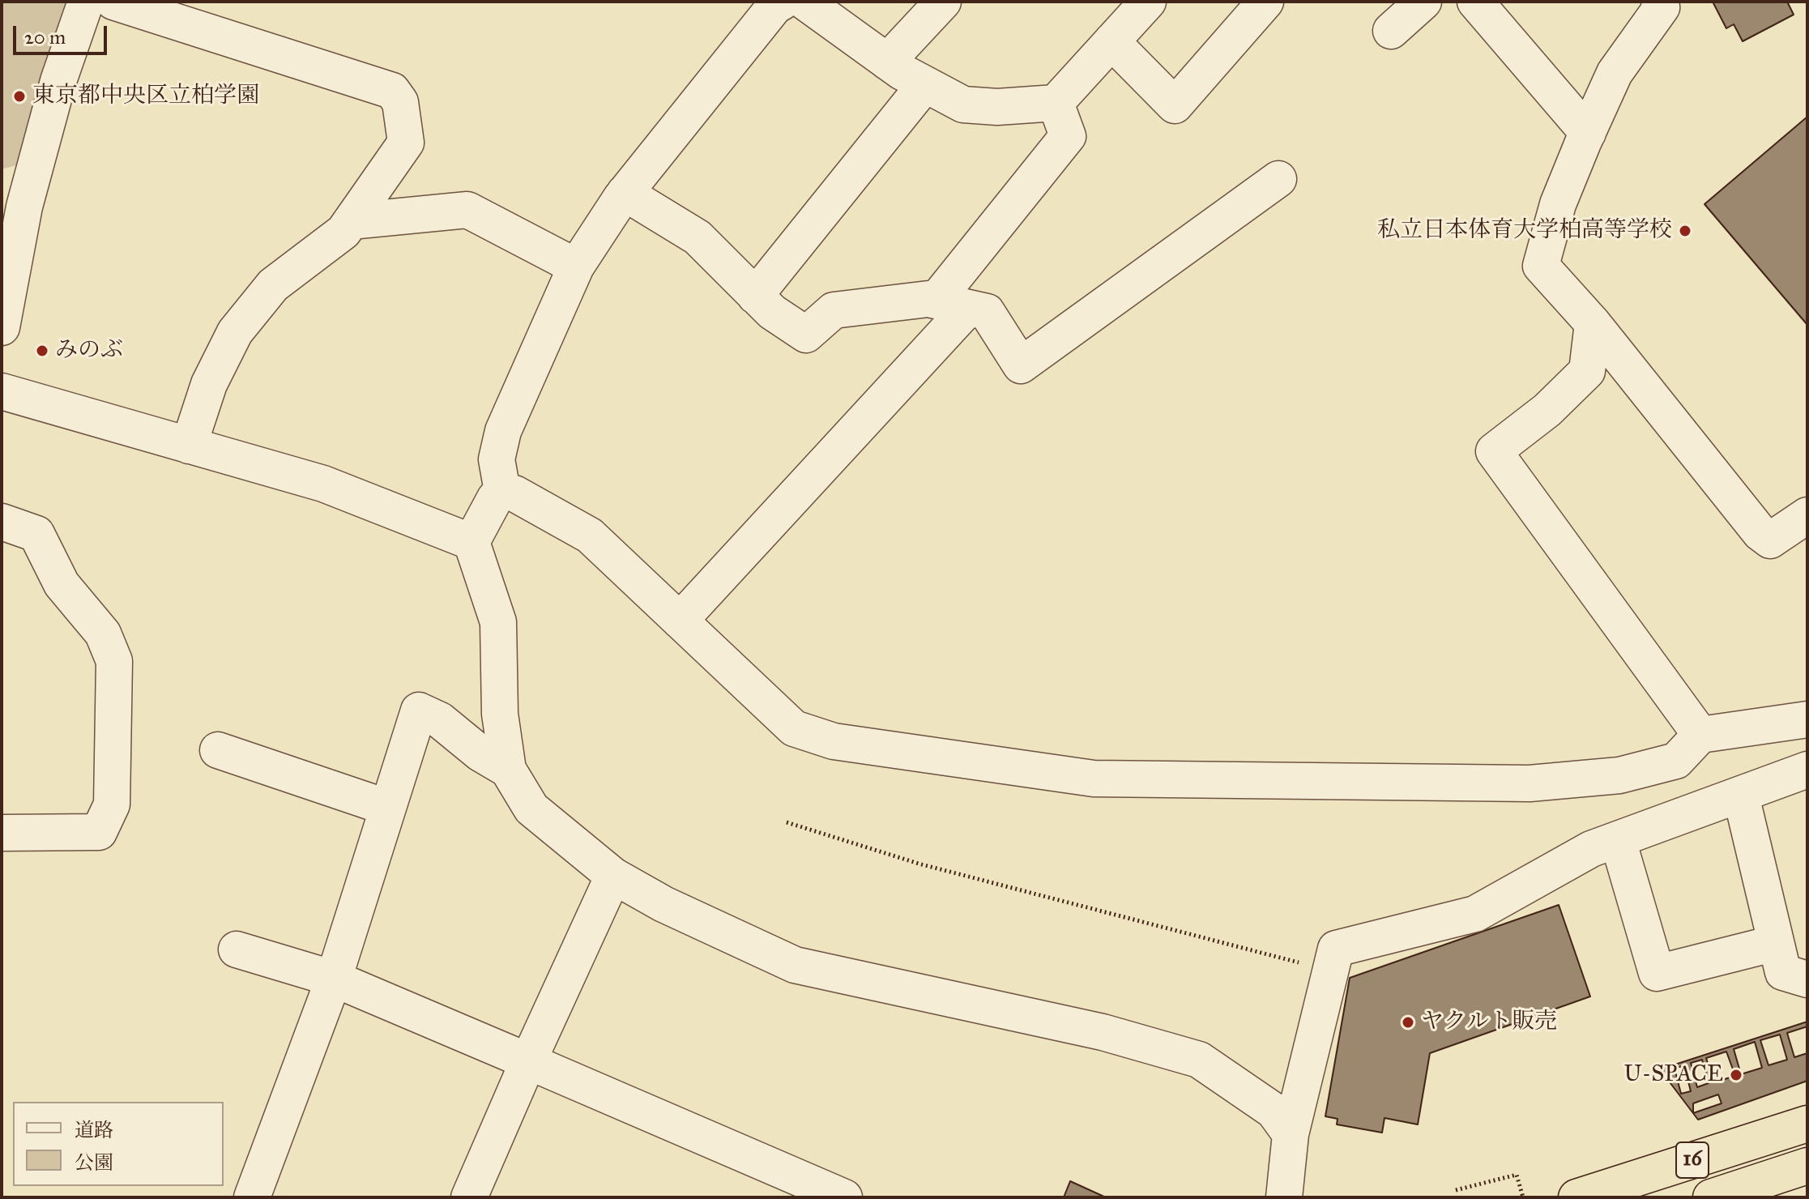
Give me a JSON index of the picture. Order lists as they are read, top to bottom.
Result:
{
  "streets": {
    "highway": ["16"]
  },
  "places": [
    "東京都中央区立柏学園",
    "私立日本体育大学柏高等学校",
    "みのぶ",
    "ヤクルト販売",
    "U-SPACE"
  ],
  "legend": ["道路", "公園"],
  "scale_bar": "20 m"
}
